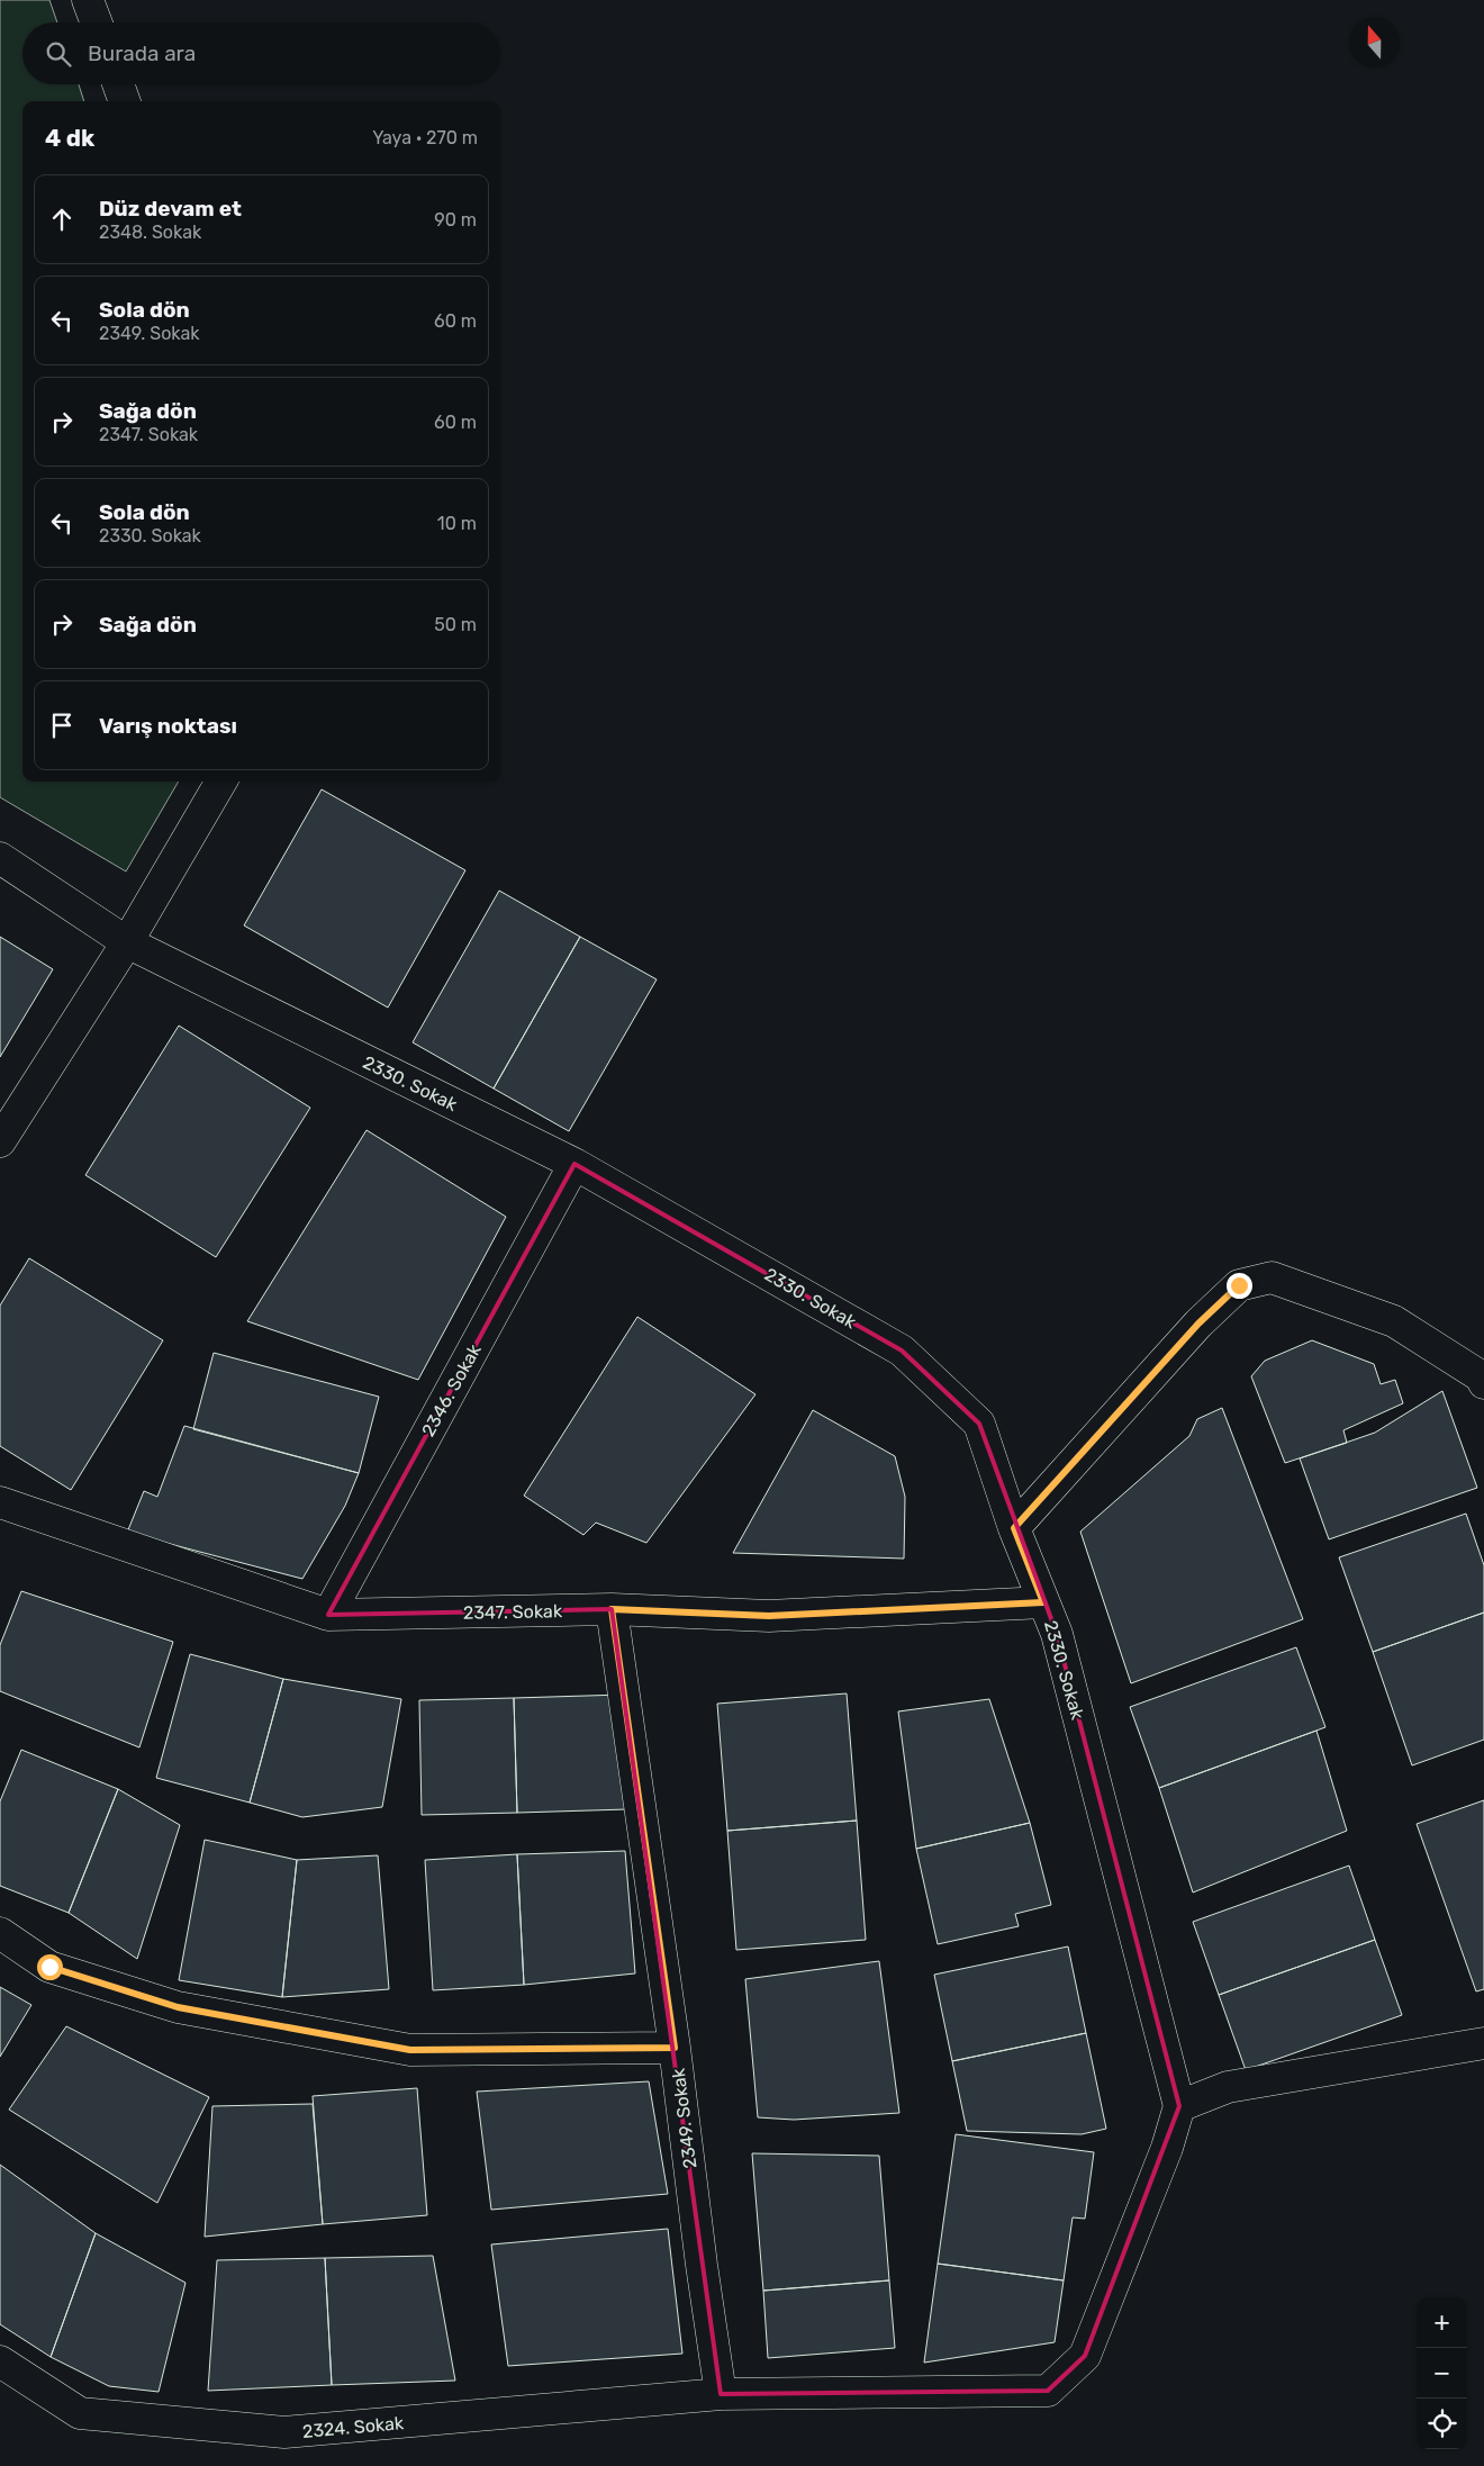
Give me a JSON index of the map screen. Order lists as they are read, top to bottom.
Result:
{
  "streets": {
    "street": [
      "2330. Sokak",
      "2346. Sokak",
      "2347. Sokak",
      "2349. Sokak",
      "2324. Sokak"
    ]
  },
  "crossings": [
    ["2330. Sokak", "2346. Sokak"],
    ["2330. Sokak", "2347. Sokak"],
    ["2330. Sokak", "2324. Sokak"],
    ["2346. Sokak", "2347. Sokak"],
    ["2347. Sokak", "2349. Sokak"],
    ["2349. Sokak", "2324. Sokak"]
  ],
  "north": "top",
  "page": {
    "search": "Burada ara",
    "heading": ["4 dk", "Yaya · 270 m"],
    "list": [
      ["Düz devam et", "2348. Sokak", "90 m"],
      ["Sola dön", "2349. Sokak", "60 m"],
      ["Sağa dön", "2347. Sokak", "60 m"],
      ["Sola dön", "2330. Sokak", "10 m"],
      ["Sağa dön", "50 m"],
      "Varış noktası"
    ],
    "map_buttons": ["+", "−"]
  }
}
